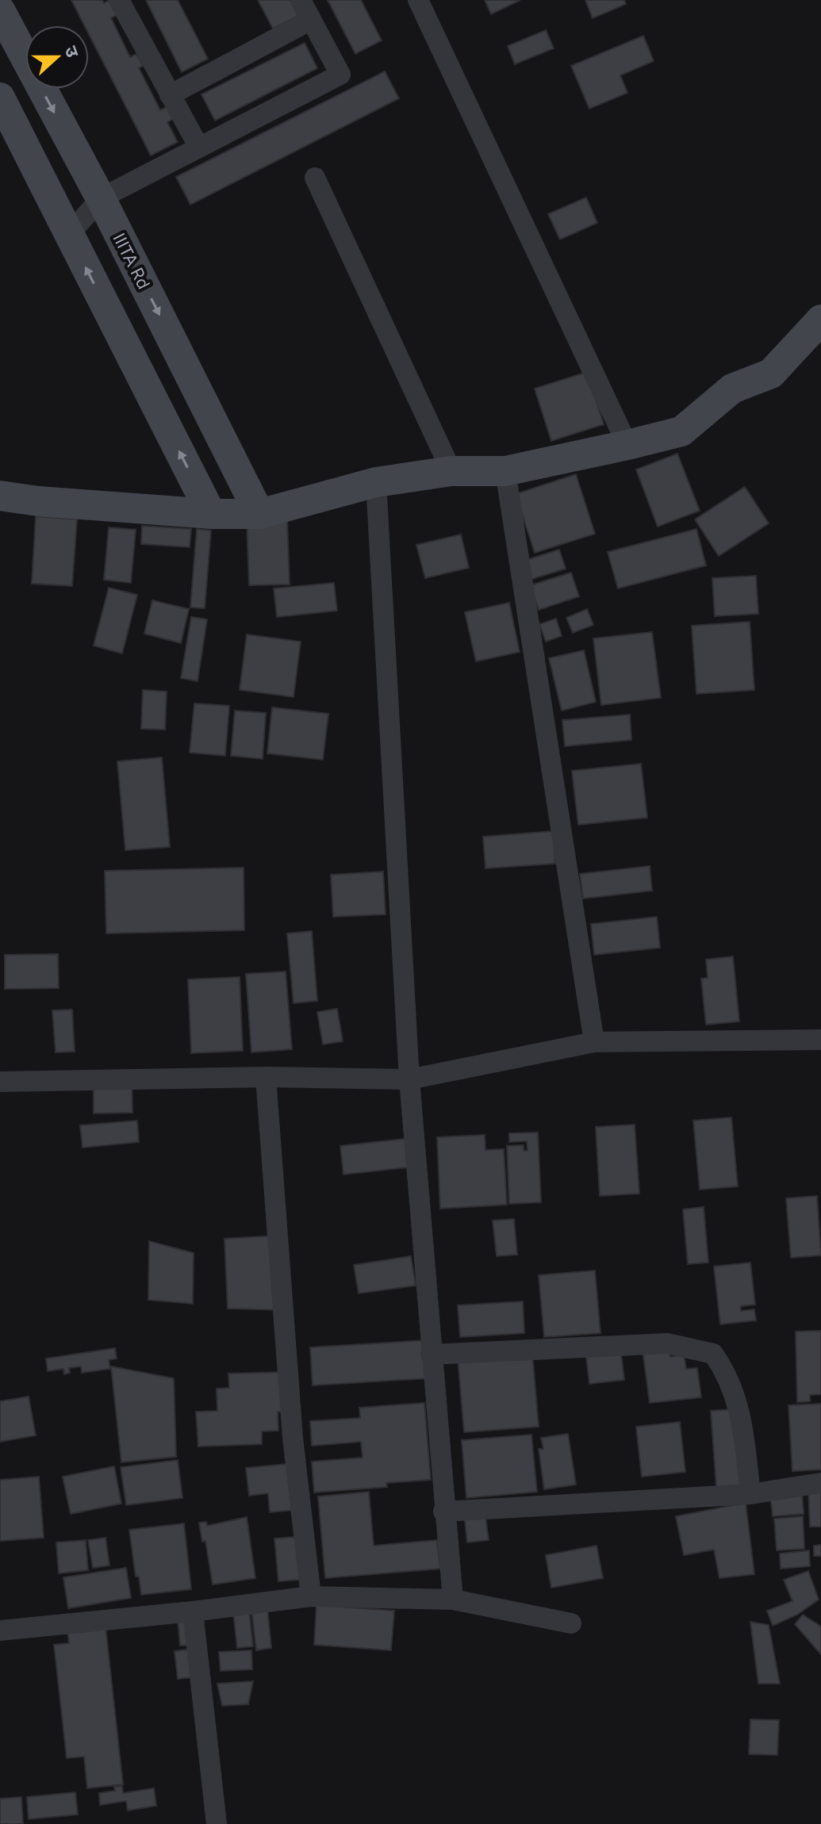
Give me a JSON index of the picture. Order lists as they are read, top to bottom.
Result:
{
  "streets": {
    "street": ["IIITA Rd"]
  },
  "north": "right"
}
